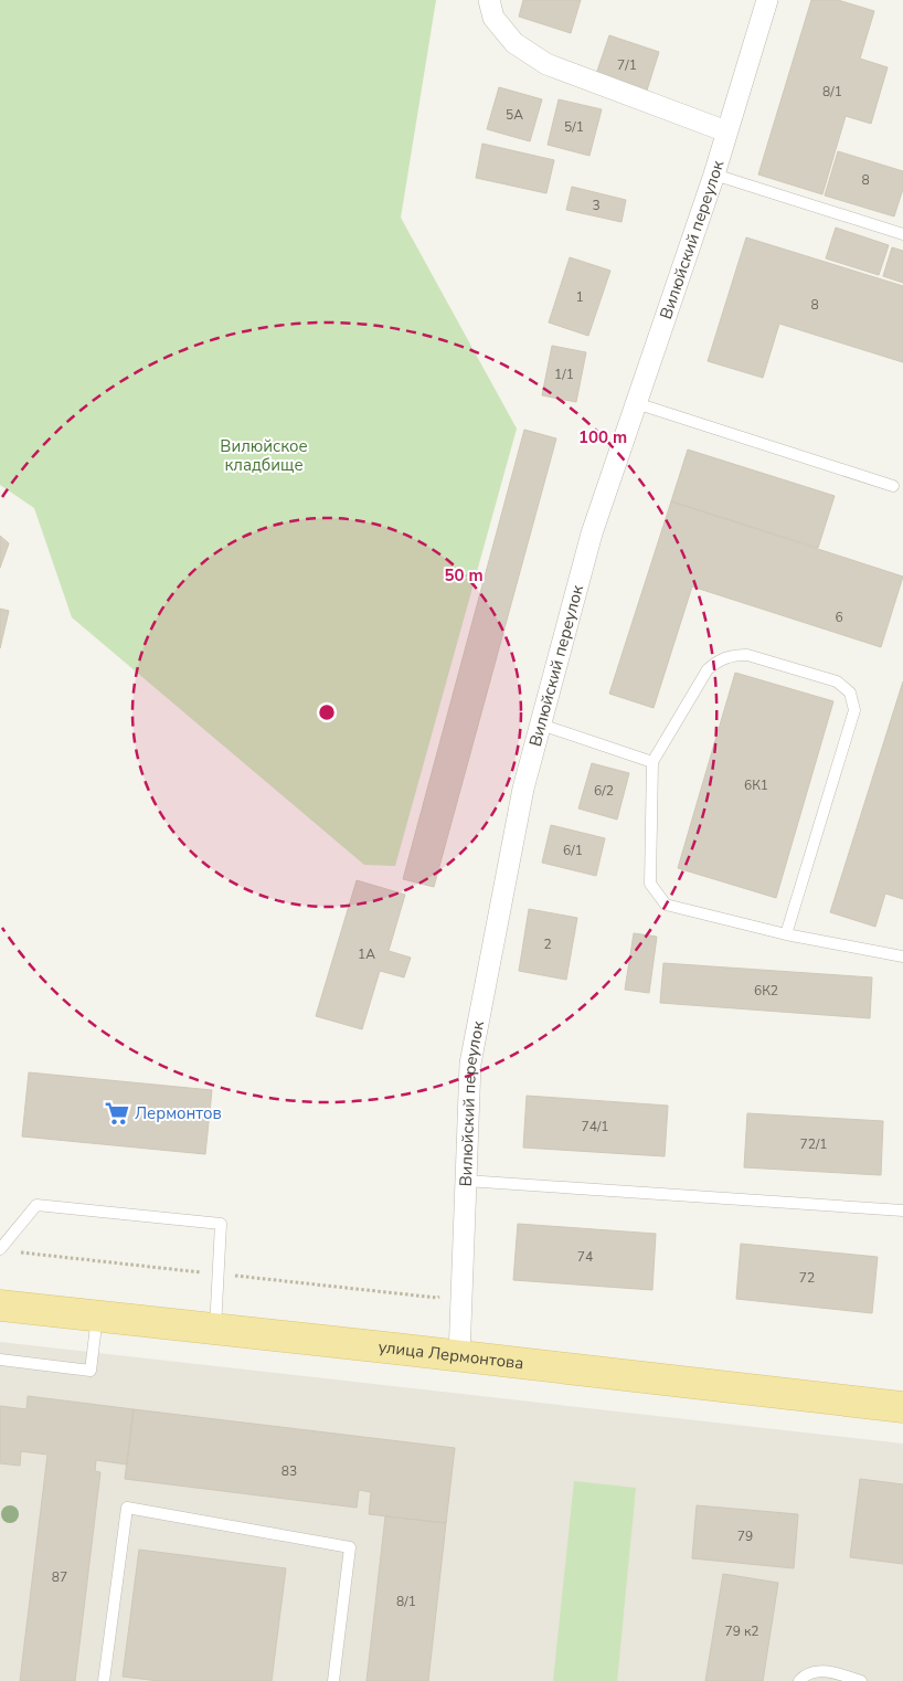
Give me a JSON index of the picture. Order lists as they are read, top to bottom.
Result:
{
  "streets": {
    "main road": ["улица Лермонтова"],
    "street": ["Вилюйский переулок"]
  },
  "crossings": [
    ["Вилюйский переулок", "улица Лермонтова"]
  ],
  "parks": ["Вилюйское кладбище"],
  "places": {
    "supermarket": ["Лермонтов"]
  },
  "house_numbers": [
    "7/1",
    "8/1",
    "5А",
    "5/1",
    "8",
    "3",
    "1",
    "8",
    "1/1",
    "6",
    "6К1",
    "6/2",
    "6/1",
    "2",
    "1А",
    "6К2",
    "74/1",
    "72/1",
    "74",
    "72",
    "83",
    "79",
    "87",
    "8/1",
    "79 к2"
  ],
  "rings": ["100 m", "50 m"]
}
